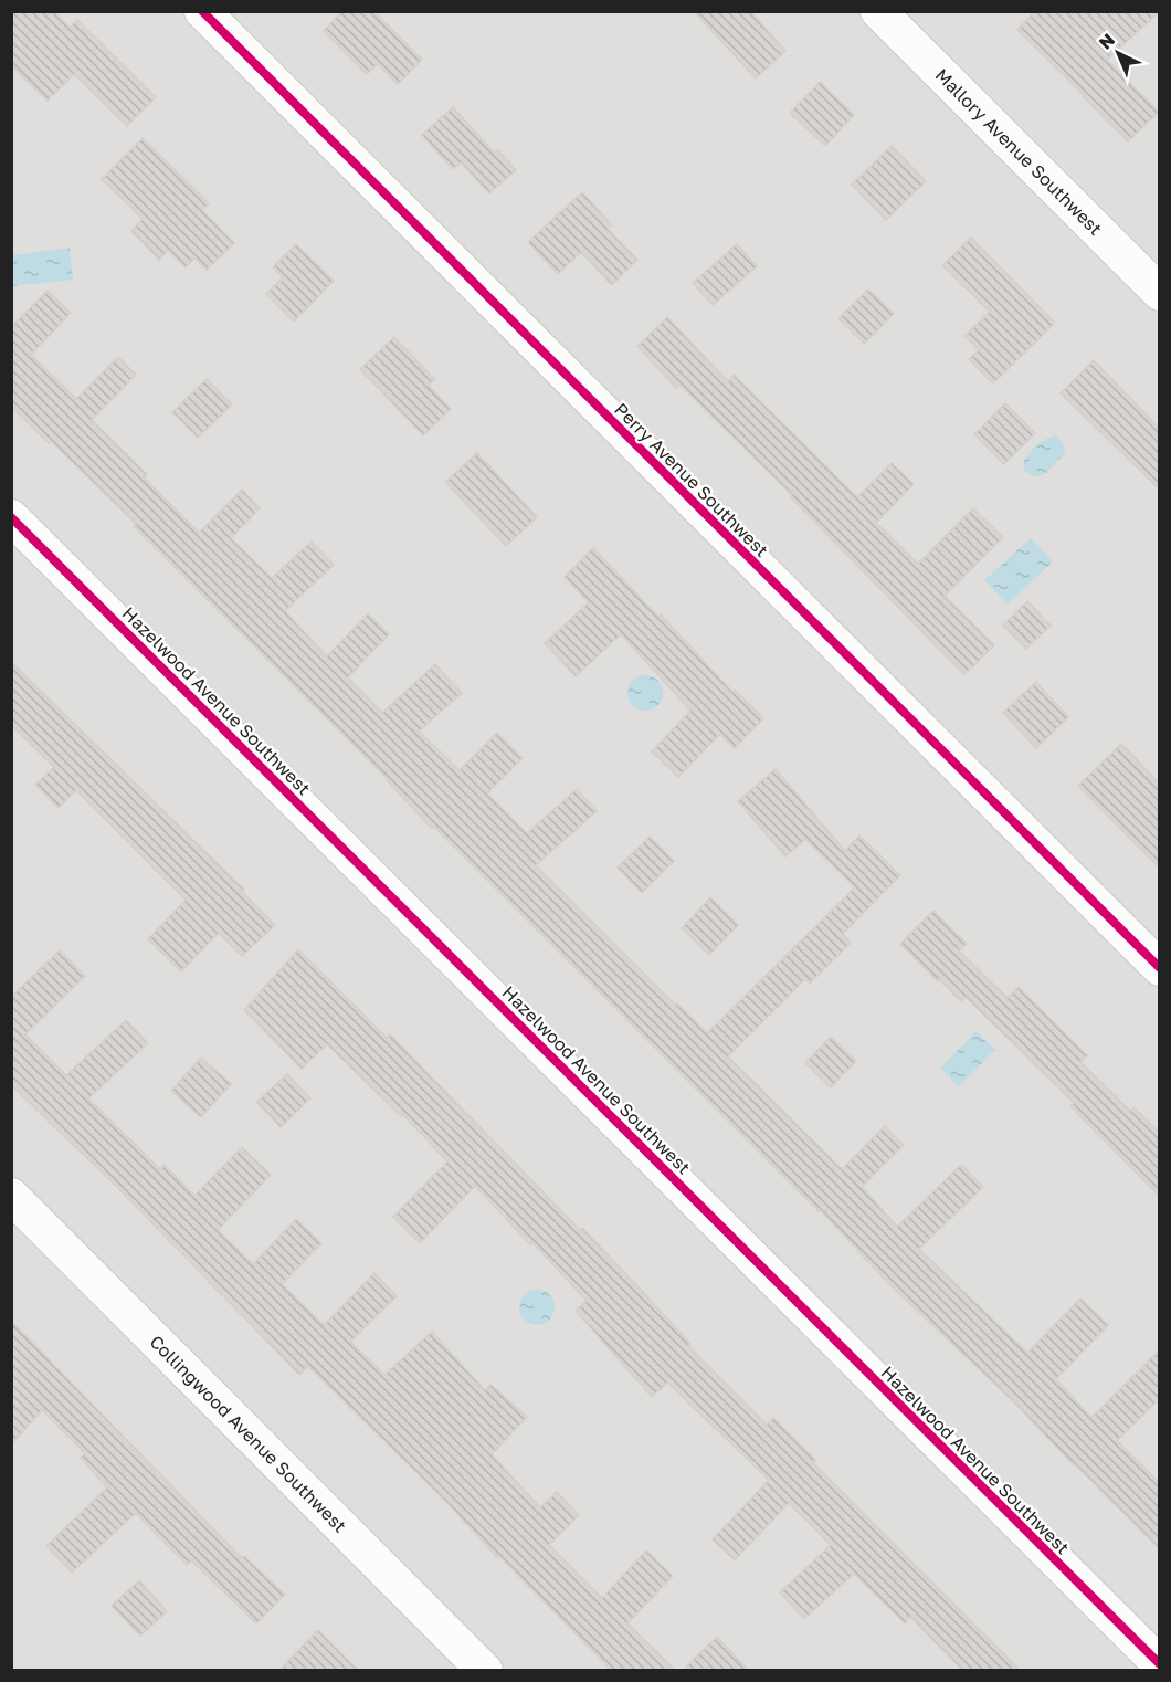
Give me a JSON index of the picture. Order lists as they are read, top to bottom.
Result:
{
  "streets": {
    "street": [
      "Mallory Avenue Southwest",
      "Perry Avenue Southwest",
      "Hazelwood Avenue Southwest",
      "Collingwood Avenue Southwest"
    ]
  },
  "north": "top left"
}
